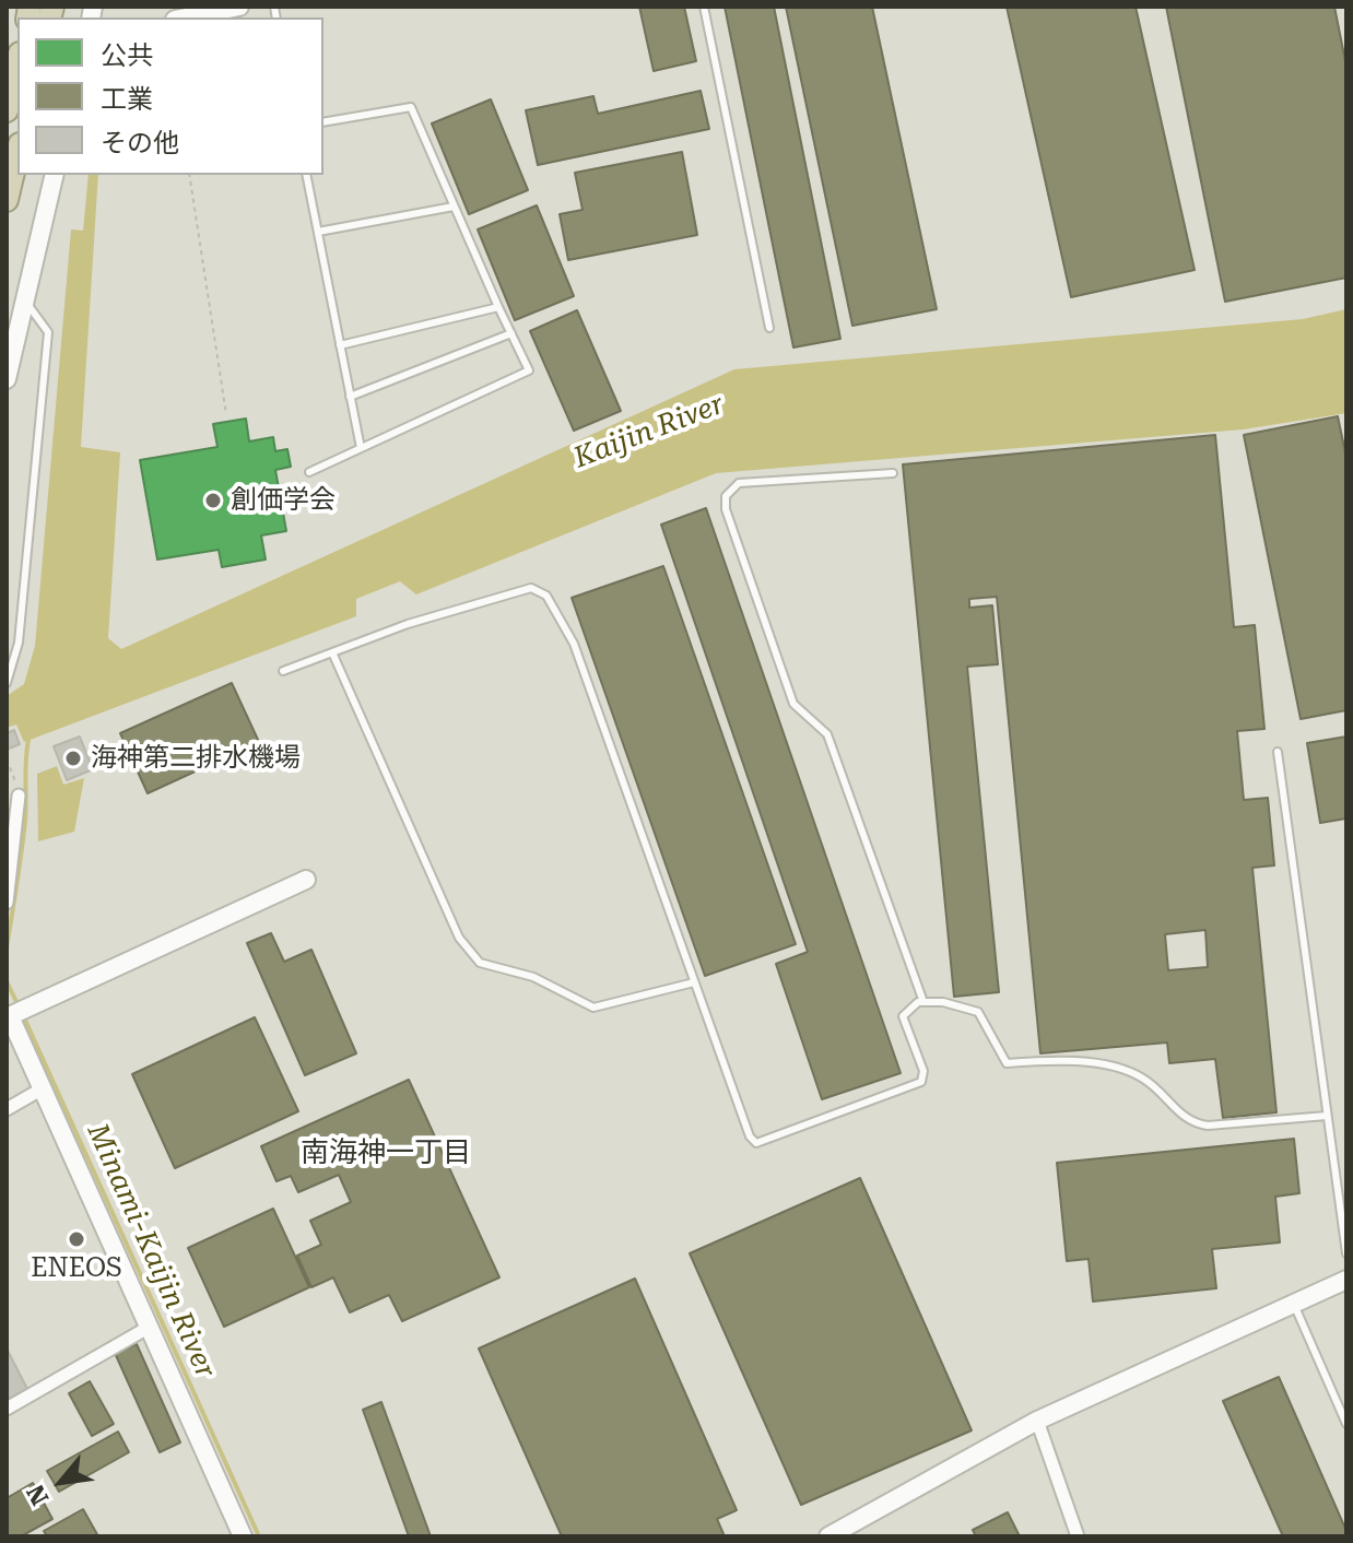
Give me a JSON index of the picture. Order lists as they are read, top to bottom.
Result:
{
  "districts": ["南海神一丁目"],
  "water": ["Kaijin River", "Minami-Kaijin River"],
  "places": ["創価学会", "海神第二排水機場", "ENEOS"],
  "legend": ["公共", "工業", "その他"],
  "north": "bottom left"
}
